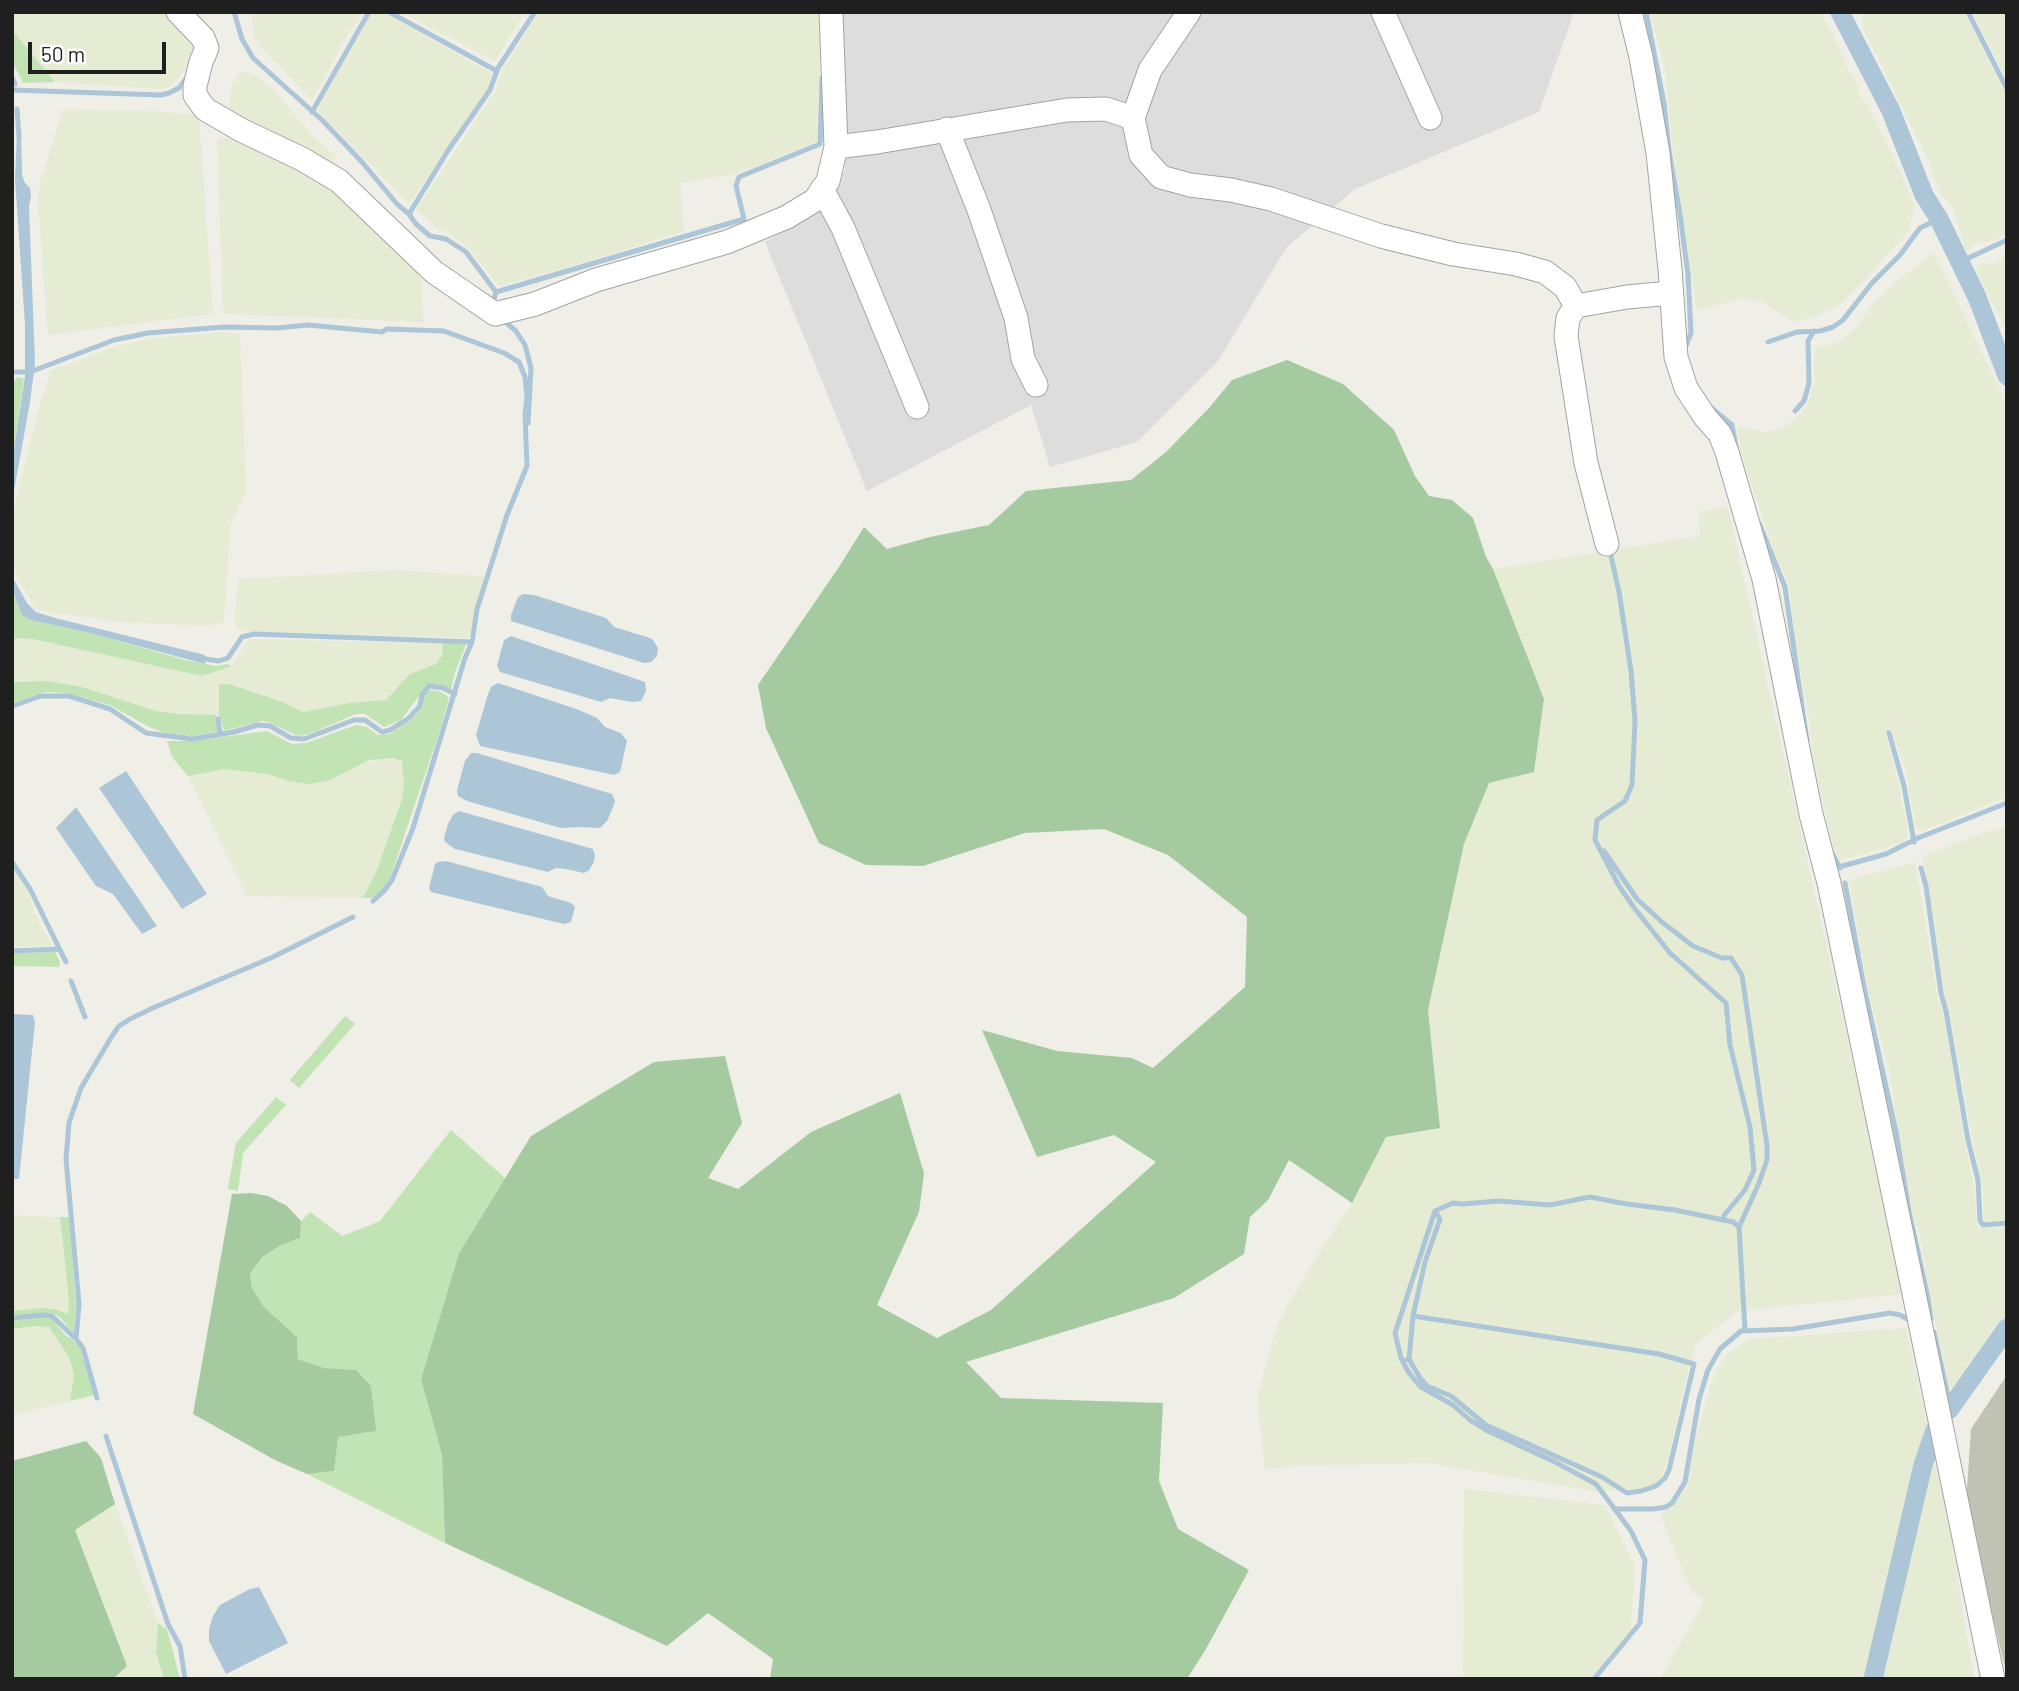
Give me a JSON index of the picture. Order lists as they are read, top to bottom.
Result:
{
  "scale_bar": "50 m"
}
